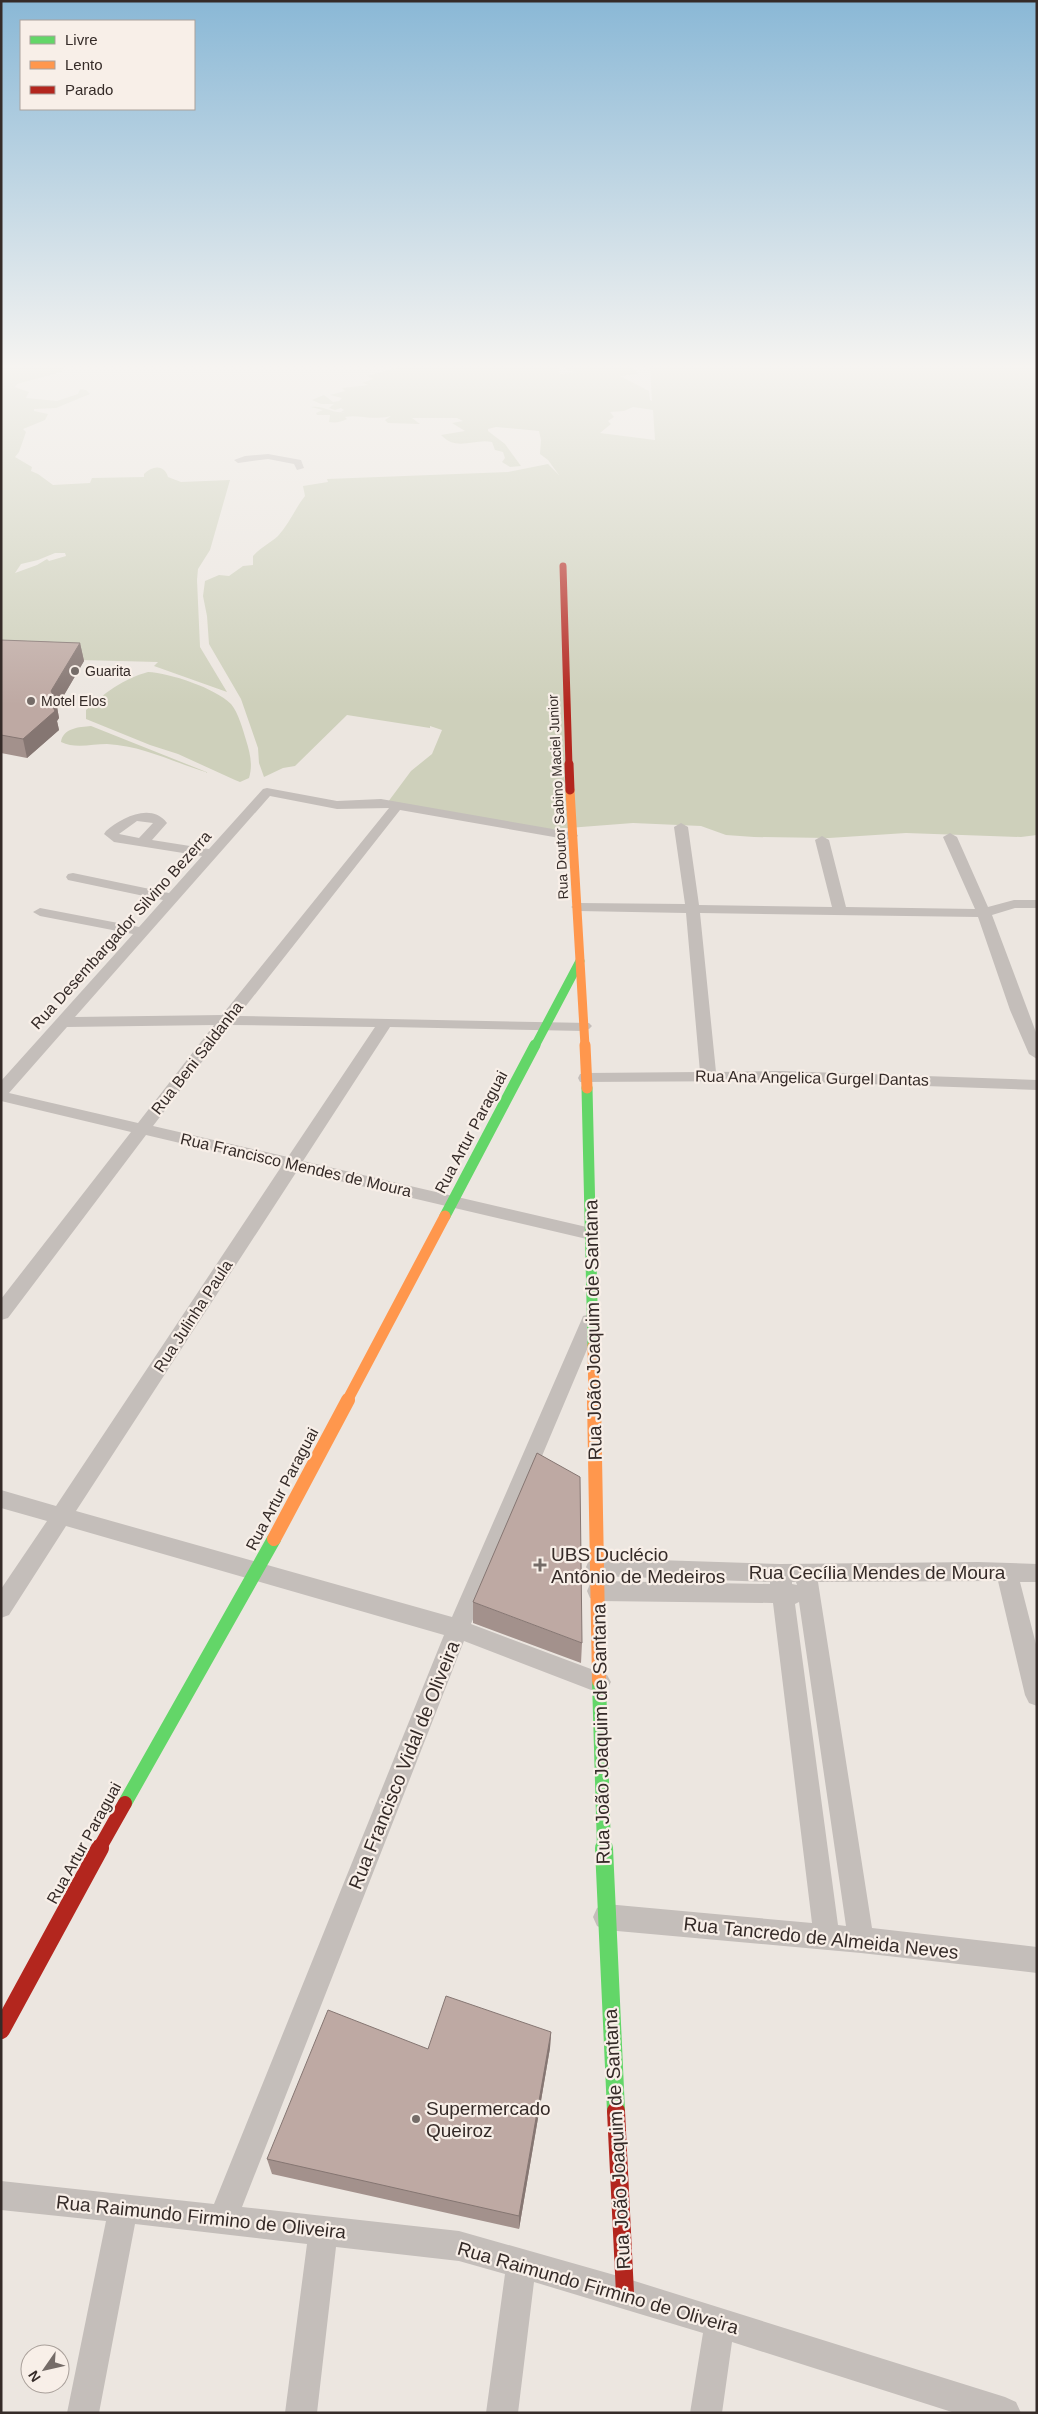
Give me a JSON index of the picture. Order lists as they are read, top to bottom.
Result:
{
  "streets": {
    "street": [
      "Rua Doutor Sabino Maciel Junior",
      "Rua Desembargador Silvino Bezerra",
      "Rua Beni Saldanha",
      "Rua Ana Angelica Gurgel Dantas",
      "Rua Artur Paraguai",
      "Rua Francisco Mendes de Moura",
      "Rua Julinha Paula",
      "Rua João Joaquim de Santana",
      "Rua Cecília Mendes de Moura",
      "Rua Francisco Vidal de Oliveira",
      "Rua Tancredo de Almeida Neves",
      "Rua Raimundo Firmino de Oliveira"
    ]
  },
  "crossings": [
    ["Rua Doutor Sabino Maciel Junior", "Rua Artur Paraguai"],
    ["Rua Doutor Sabino Maciel Junior", "Rua João Joaquim de Santana"],
    ["Rua Desembargador Silvino Bezerra", "Rua Beni Saldanha"],
    ["Rua Beni Saldanha", "Rua Francisco Mendes de Moura"],
    ["Rua Ana Angelica Gurgel Dantas", "Rua João Joaquim de Santana"],
    ["Rua Artur Paraguai", "Rua Francisco Mendes de Moura"],
    ["Rua Francisco Mendes de Moura", "Rua Julinha Paula"],
    ["Rua Francisco Mendes de Moura", "Rua João Joaquim de Santana"],
    ["Rua João Joaquim de Santana", "Rua Cecília Mendes de Moura"],
    ["Rua João Joaquim de Santana", "Rua Francisco Vidal de Oliveira"],
    ["Rua João Joaquim de Santana", "Rua Tancredo de Almeida Neves"],
    ["Rua João Joaquim de Santana", "Rua Raimundo Firmino de Oliveira"],
    ["Rua Francisco Vidal de Oliveira", "Rua Raimundo Firmino de Oliveira"]
  ],
  "places": {
    "other": ["Guarita", "Motel Elos", "Supermercado Queiroz"],
    "health": ["UBS Duclécio Antônio de Medeiros"]
  },
  "legend": ["Livre", "Lento", "Parado"],
  "north": "bottom left"
}
